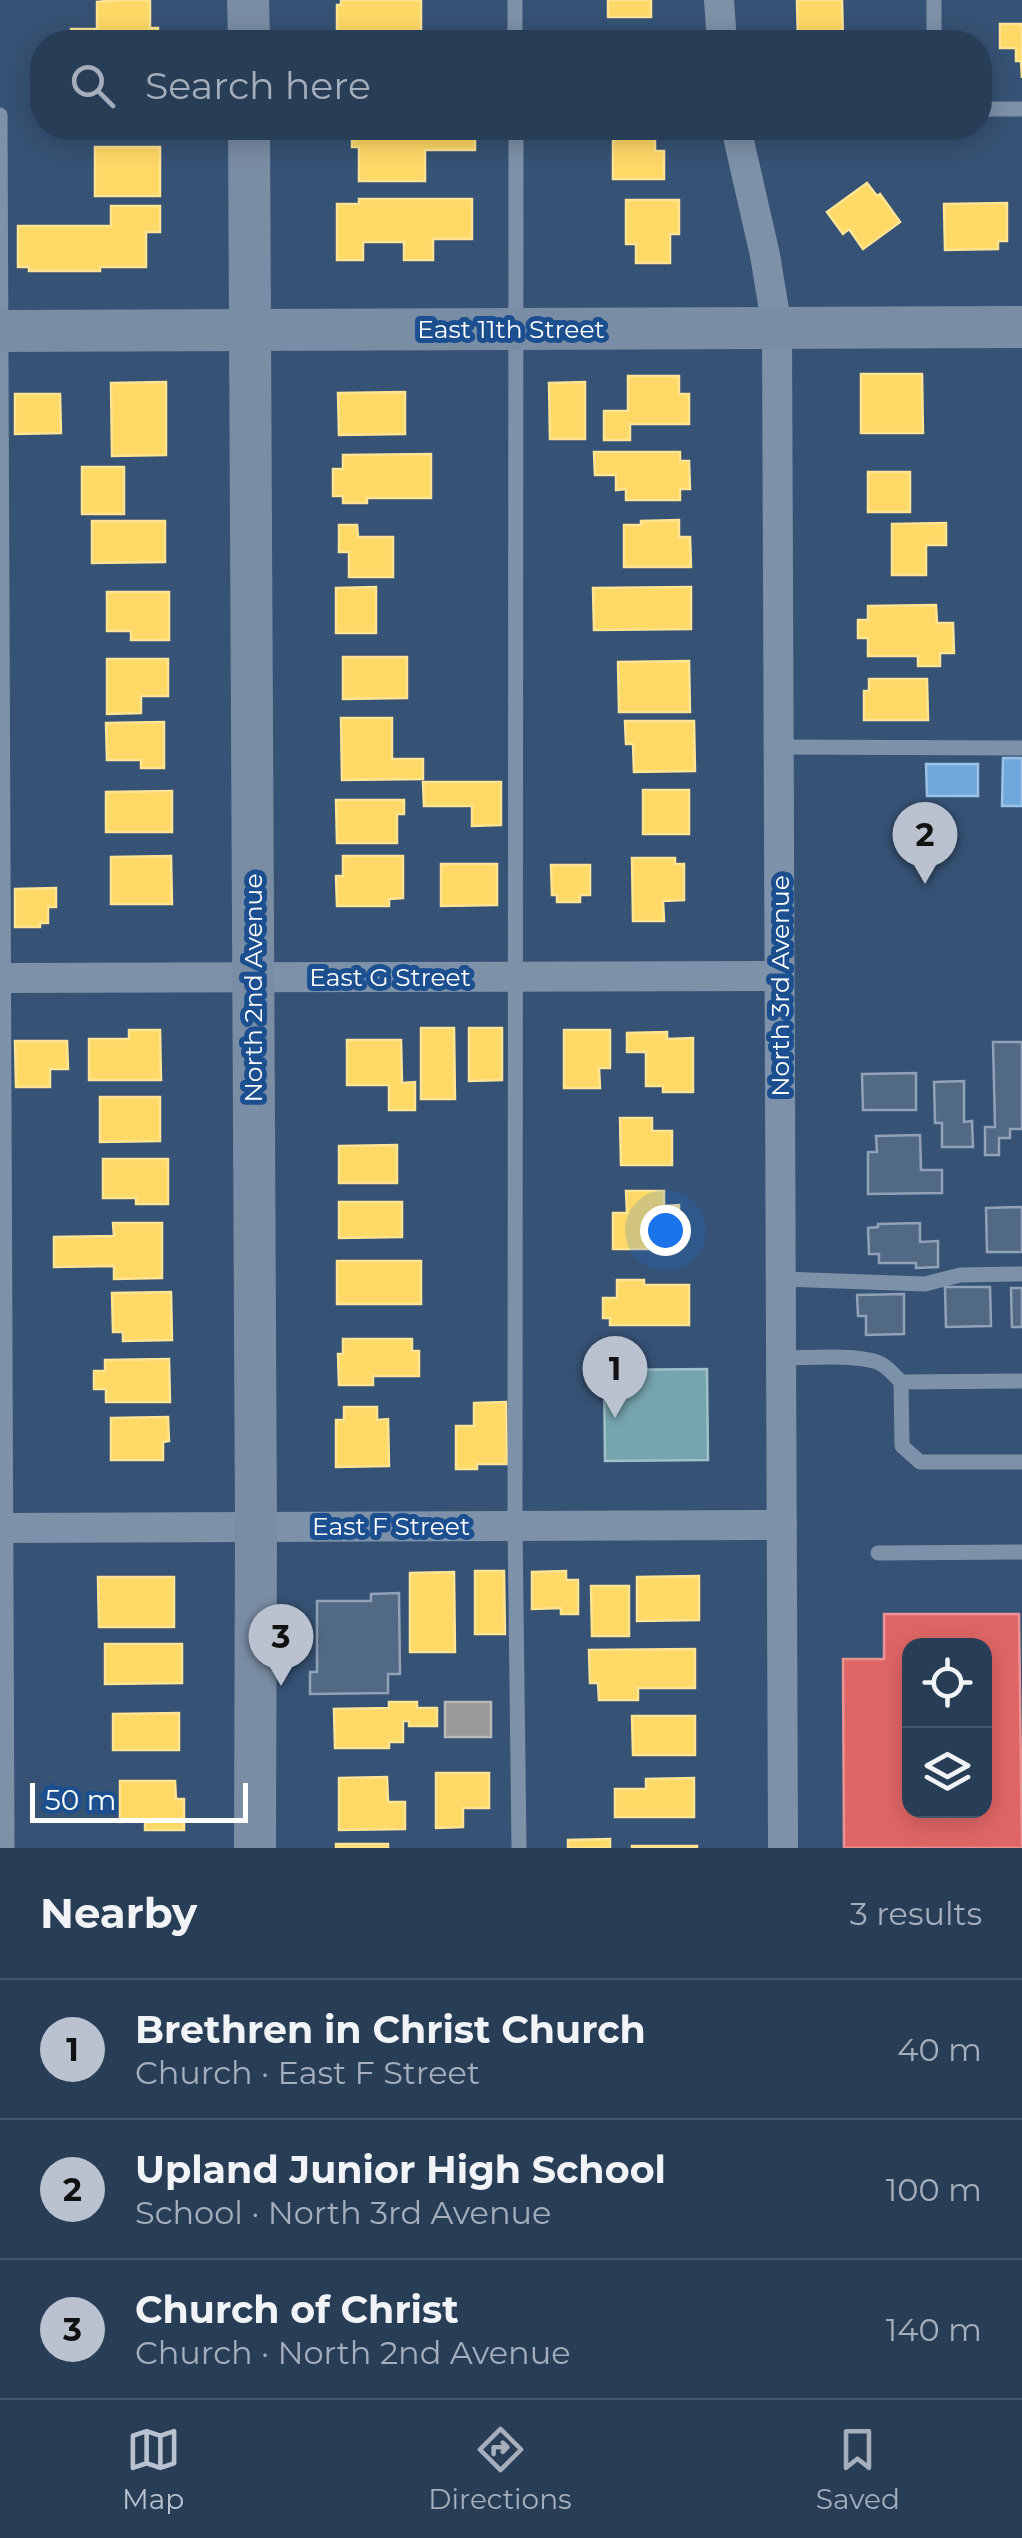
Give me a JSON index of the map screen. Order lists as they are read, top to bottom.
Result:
{
  "streets": {
    "street": [
      "East 11th Street",
      "East G Street",
      "North 3rd Avenue",
      "North 2nd Avenue",
      "East F Street"
    ]
  },
  "crossings": [
    ["East 11th Street", "North 3rd Avenue"],
    ["East 11th Street", "North 2nd Avenue"],
    ["East G Street", "North 3rd Avenue"],
    ["East G Street", "North 2nd Avenue"],
    ["North 3rd Avenue", "East F Street"],
    ["North 2nd Avenue", "East F Street"]
  ],
  "scale_bar": "50 m",
  "page": {
    "search": "Search here",
    "pins": ["2", "1", "3"],
    "scale": "50 m",
    "heading": ["Nearby", "3 results"],
    "list": [
      {
        "mark": "1",
        "name": "Brethren in Christ Church",
        "note": "Church · East F Street",
        "value": "40 m"
      },
      {
        "mark": "2",
        "name": "Upland Junior High School",
        "note": "School · North 3rd Avenue",
        "value": "100 m"
      },
      {
        "mark": "3",
        "name": "Church of Christ",
        "note": "Church · North 2nd Avenue",
        "value": "140 m"
      }
    ],
    "nav": ["Map", "Directions", "Saved"]
  }
}
